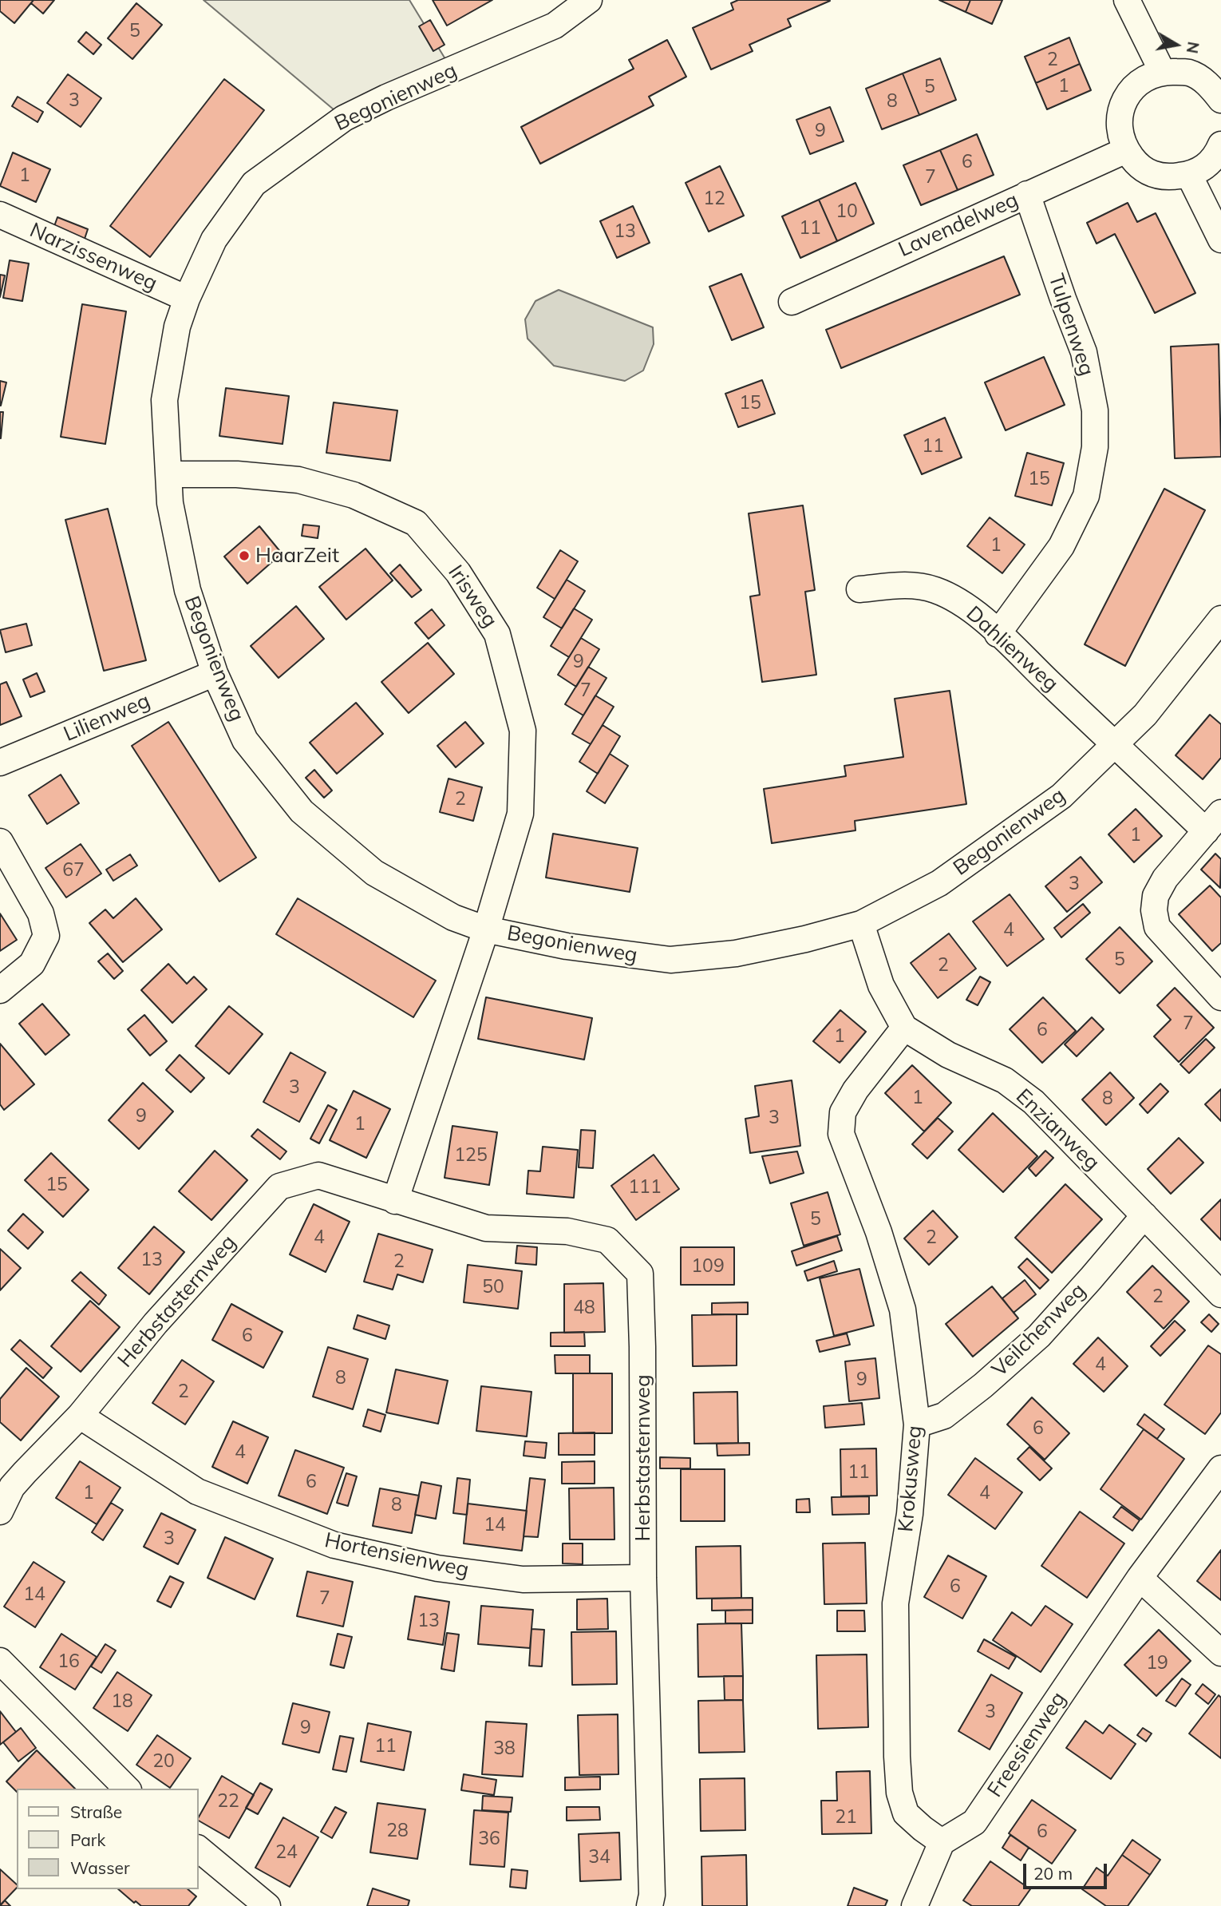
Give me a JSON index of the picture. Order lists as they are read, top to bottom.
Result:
{
  "streets": {
    "street": [
      "Begonienweg",
      "Lavendelweg",
      "Narzissenweg",
      "Tulpenweg",
      "Irisweg",
      "Dahlienweg",
      "Lilienweg",
      "Enzianweg",
      "Herbstasternweg",
      "Veilchenweg",
      "Krokusweg",
      "Hortensienweg",
      "Freesienweg"
    ]
  },
  "crossings": [
    ["Begonienweg", "Narzissenweg"],
    ["Begonienweg", "Irisweg"],
    ["Begonienweg", "Dahlienweg"],
    ["Begonienweg", "Lilienweg"],
    ["Begonienweg", "Enzianweg"],
    ["Lavendelweg", "Tulpenweg"],
    ["Tulpenweg", "Dahlienweg"],
    ["Enzianweg", "Veilchenweg"],
    ["Enzianweg", "Krokusweg"],
    ["Herbstasternweg", "Hortensienweg"],
    ["Veilchenweg", "Krokusweg"],
    ["Krokusweg", "Freesienweg"]
  ],
  "places": ["HaarZeit"],
  "house_numbers": [
    "5",
    "2",
    "1",
    "5",
    "3",
    "8",
    "9",
    "6",
    "1",
    "7",
    "12",
    "10",
    "11",
    "13",
    "15",
    "11",
    "15",
    "1",
    "9",
    "7",
    "2",
    "1",
    "67",
    "3",
    "4",
    "5",
    "2",
    "7",
    "6",
    "1",
    "3",
    "1",
    "8",
    "9",
    "3",
    "1",
    "125",
    "15",
    "111",
    "5",
    "4",
    "2",
    "13",
    "2",
    "109",
    "50",
    "2",
    "48",
    "6",
    "4",
    "8",
    "9",
    "2",
    "6",
    "4",
    "11",
    "6",
    "1",
    "4",
    "8",
    "14",
    "3",
    "6",
    "14",
    "7",
    "13",
    "16",
    "19",
    "18",
    "3",
    "9",
    "11",
    "38",
    "20",
    "22",
    "21",
    "28",
    "6",
    "36",
    "24",
    "34"
  ],
  "legend": ["Straße", "Park", "Wasser"],
  "scale_bar": "20 m",
  "north": "right"
}
